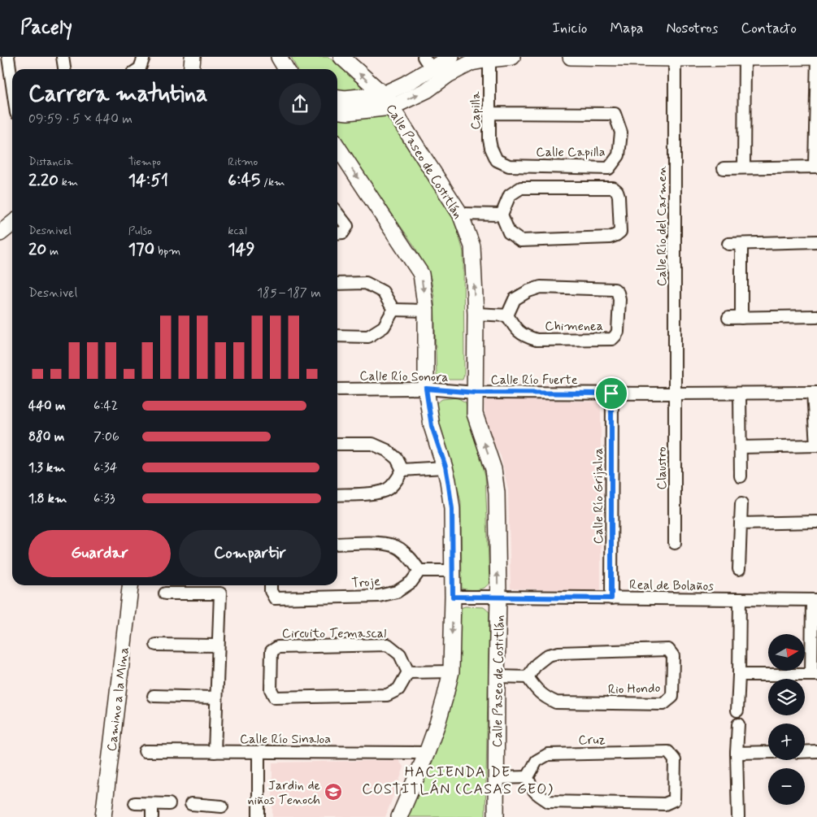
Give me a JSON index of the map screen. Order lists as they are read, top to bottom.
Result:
{
  "streets": {
    "street": [
      "Capilla",
      "Calle Capilla",
      "Calle Paseo de Costitlán",
      "Calle Río del Carmen",
      "Chimenea",
      "Calle Río Sonora",
      "Calle Río Fuerte",
      "Claustro",
      "Calle Río Grijalva",
      "Troje",
      "Real de Bolaños",
      "Circuito Temascal",
      "Rio Hondo",
      "Camino a la Mina",
      "Calle Río Sinaloa",
      "Cruz"
    ]
  },
  "crossings": [
    ["Capilla", "Calle Capilla"],
    ["Calle Paseo de Costitlán", "Calle Río Sonora"],
    ["Calle Paseo de Costitlán", "Calle Río Fuerte"],
    ["Calle Paseo de Costitlán", "Real de Bolaños"],
    ["Calle Río del Carmen", "Calle Río Fuerte"],
    ["Calle Río del Carmen", "Claustro"],
    ["Calle Río Sonora", "Calle Río Fuerte"],
    ["Calle Río Fuerte", "Claustro"],
    ["Calle Río Fuerte", "Calle Río Grijalva"],
    ["Calle Río Grijalva", "Real de Bolaños"]
  ],
  "districts": ["HACIENDA DE COSTITLÁN (CASAS GEO)"],
  "places": {
    "school or university": ["Jardin de niños Tenoch"]
  },
  "north": "right",
  "page": {
    "header": "Pacely",
    "nav": [
      "Inicio",
      "Mapa",
      "Nosotros",
      "Contacto"
    ],
    "heading": ["Carrera matutina", "09:59 · 5 × 440 m"],
    "stats": [
      ["Distancia", "2.20 km"],
      ["Tiempo", "14:51"],
      ["Ritmo", "6:45 /km"],
      ["Desnivel", "20 m"],
      ["Pulso", "170 bpm"],
      ["kcal", "149"]
    ],
    "chart": ["Desnivel", "185–187 m"],
    "list": [
      {
        "name": "440 m",
        "note": "6:42"
      },
      {
        "name": "880 m",
        "note": "7:06"
      },
      {
        "name": "1.3 km",
        "note": "6:34"
      },
      {
        "name": "1.8 km",
        "note": "6:33"
      }
    ],
    "buttons": ["Guardar", "Compartir"],
    "map_buttons": ["+", "−"]
  }
}
